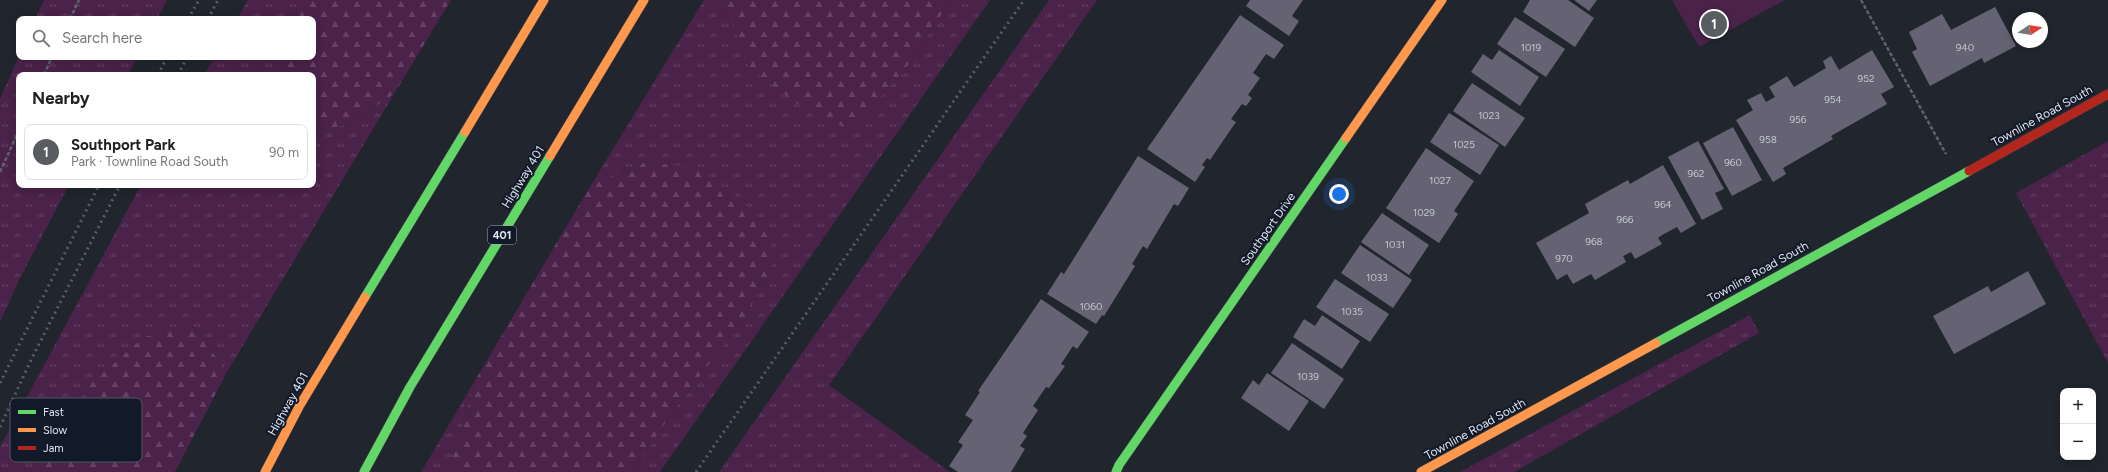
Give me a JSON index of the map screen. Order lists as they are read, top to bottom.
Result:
{
  "streets": {
    "main road": [
      "Townline Road South",
      "Highway 401",
      "Southport Drive",
      "401"
    ]
  },
  "house_numbers": [
    "1019",
    "940",
    "952",
    "954",
    "1023",
    "956",
    "958",
    "1025",
    "960",
    "962",
    "1027",
    "964",
    "1029",
    "966",
    "968",
    "1031",
    "970",
    "1033",
    "1060",
    "1035",
    "1039"
  ],
  "legend": ["Fast", "Slow", "Jam"],
  "north": "right",
  "page": {
    "pins": "1",
    "search": "Search here",
    "heading": "Nearby",
    "list": [
      {
        "mark": "1",
        "name": "Southport Park",
        "note": "Park · Townline Road South",
        "value": "90 m"
      }
    ],
    "map_buttons": ["+", "−"]
  }
}
